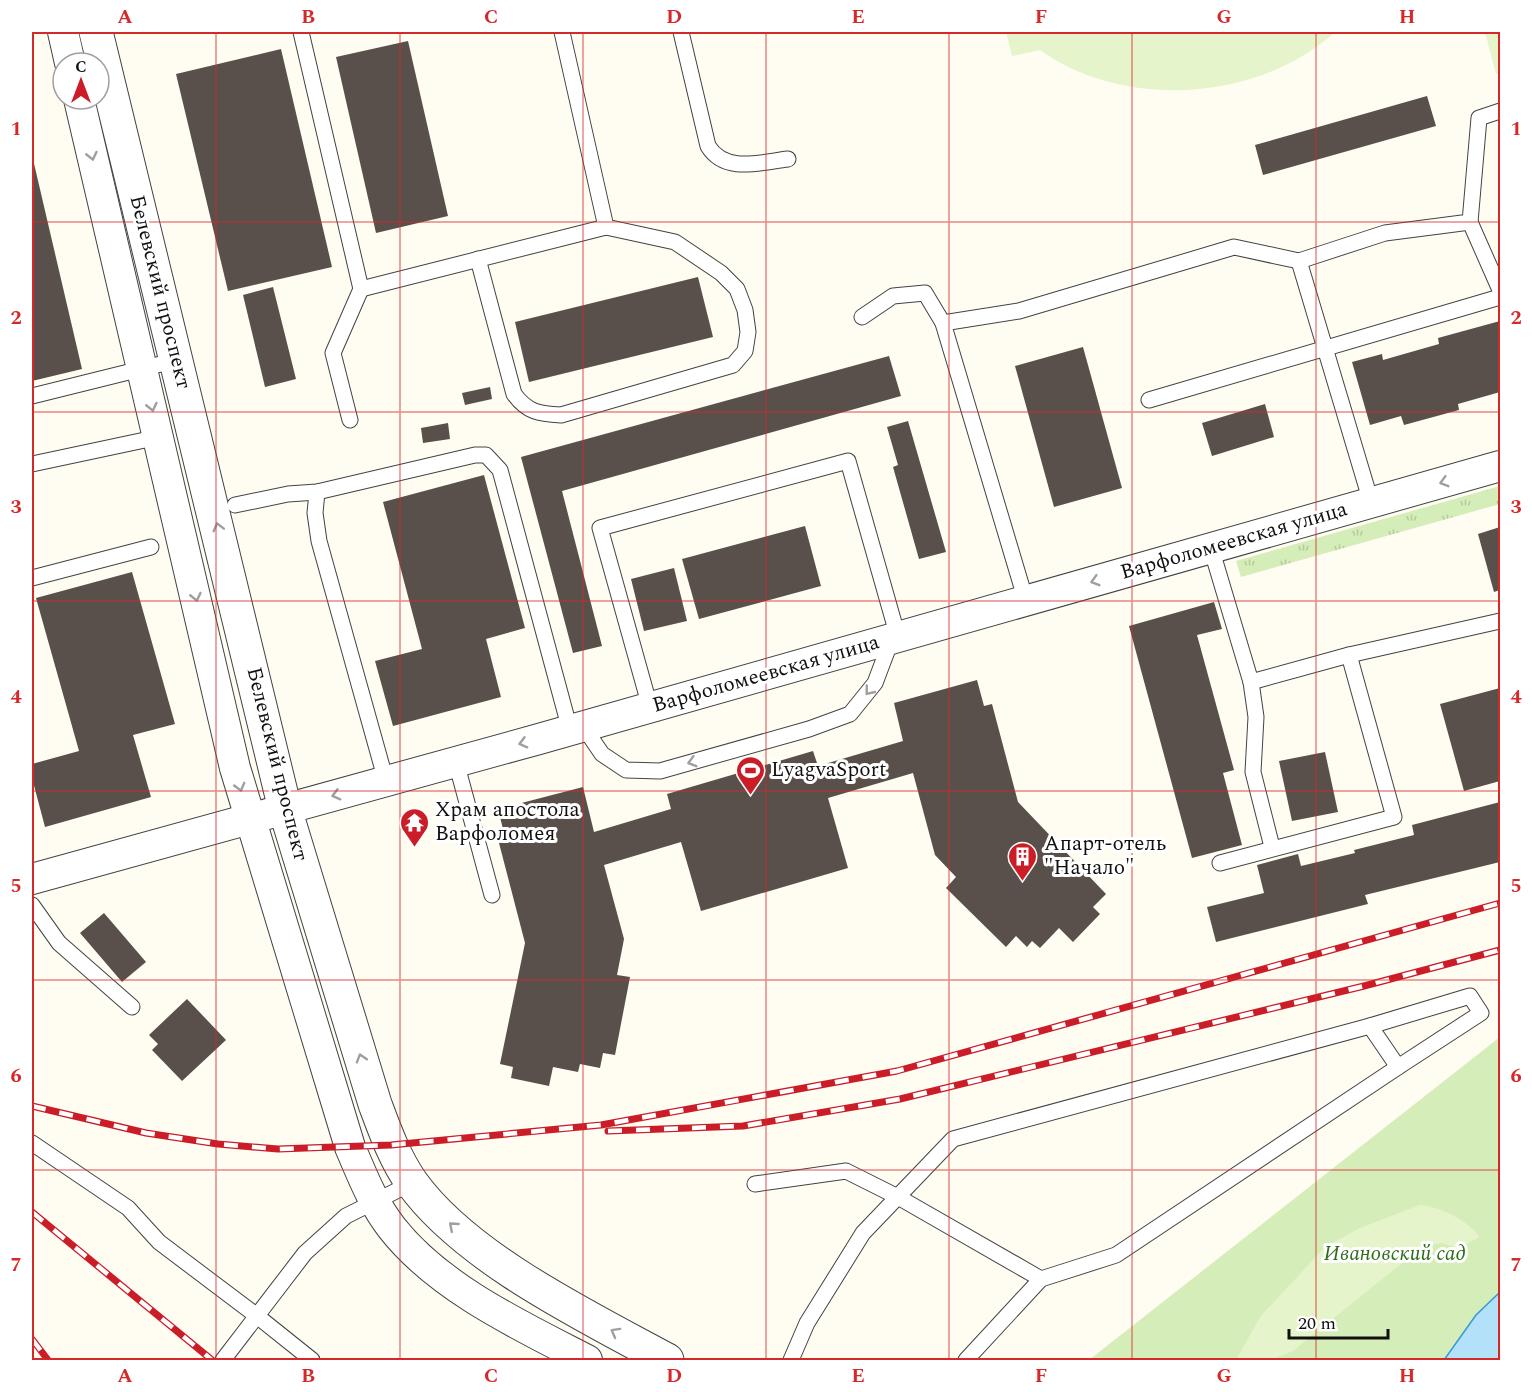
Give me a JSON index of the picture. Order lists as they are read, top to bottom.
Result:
{
  "streets": {
    "street": ["Белевский проспект", "Варфоломеевская улица"]
  },
  "crossings": [
    ["Белевский проспект", "Варфоломеевская улица"]
  ],
  "one_way": ["Варфоломеевская улица"],
  "parks": ["Ивановский сад"],
  "places": {
    "sports": ["LyagvaSport"],
    "temple": ["Храм апостола Варфоломея"],
    "building": ["Апарт-отель \"Начало\""]
  },
  "scale_bar": "20 m",
  "north": "top",
  "grid": {
    "columns": [
      "A",
      "B",
      "C",
      "D",
      "E",
      "F",
      "G",
      "H"
    ],
    "rows": [
      "1",
      "2",
      "3",
      "4",
      "5",
      "6",
      "7"
    ]
  }
}
